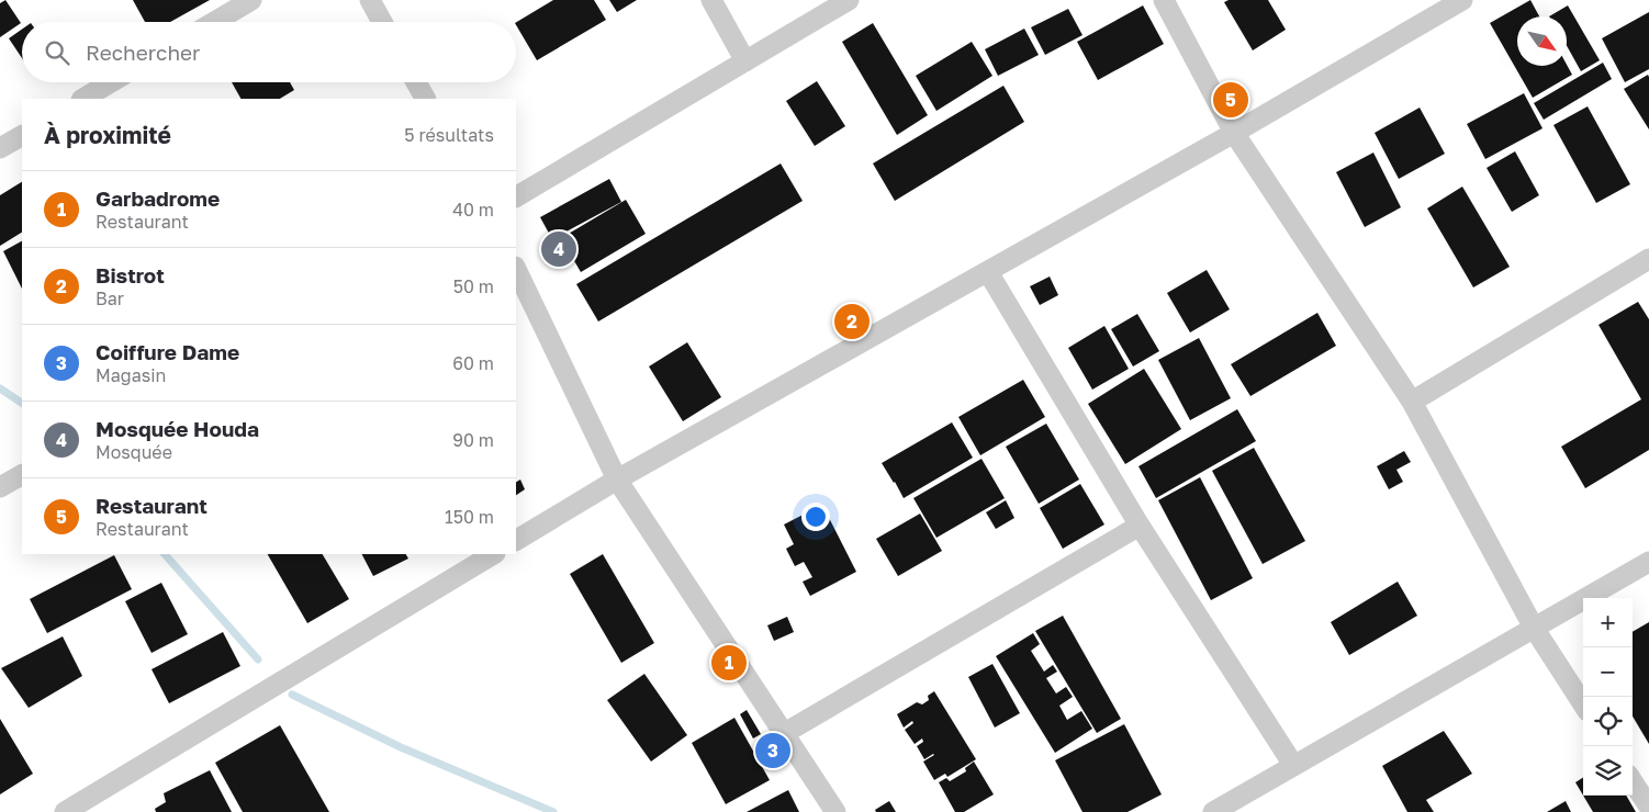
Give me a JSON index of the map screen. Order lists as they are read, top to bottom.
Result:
{
  "north": "bottom right",
  "page": {
    "search": "Rechercher",
    "pins": [
      "5",
      "4",
      "2",
      "1",
      "3"
    ],
    "heading": ["À proximité", "5 résultats"],
    "list": [
      {
        "mark": "1",
        "name": "Garbadrome",
        "note": "Restaurant",
        "value": "40 m"
      },
      {
        "mark": "2",
        "name": "Bistrot",
        "note": "Bar",
        "value": "50 m"
      },
      {
        "mark": "3",
        "name": "Coiffure Dame",
        "note": "Magasin",
        "value": "60 m"
      },
      {
        "mark": "4",
        "name": "Mosquée Houda",
        "note": "Mosquée",
        "value": "90 m"
      },
      {
        "mark": "5",
        "name": "Restaurant",
        "note": "Restaurant",
        "value": "150 m"
      }
    ],
    "map_buttons": ["+", "−"]
  }
}
